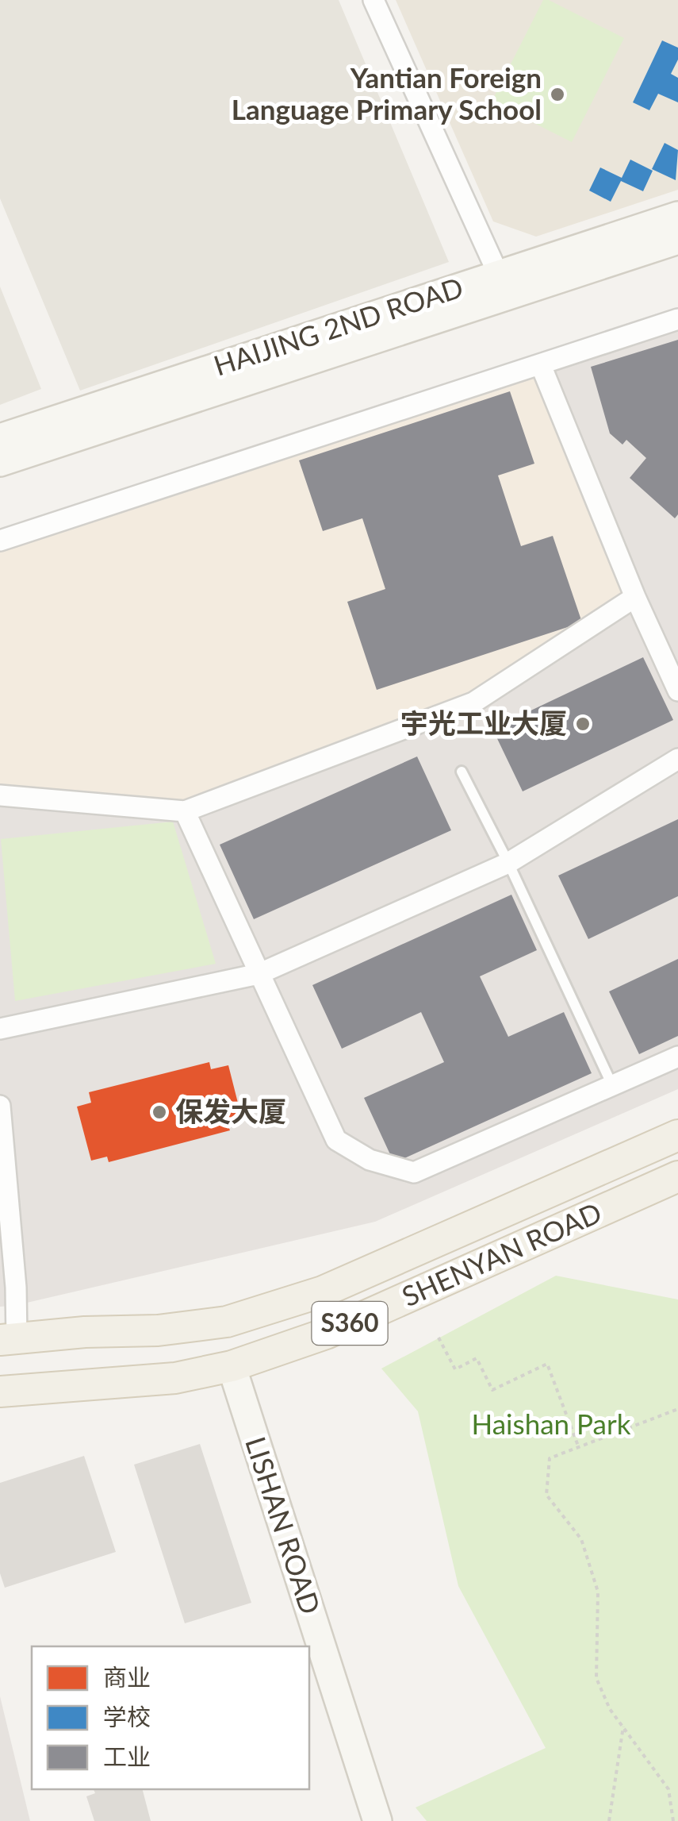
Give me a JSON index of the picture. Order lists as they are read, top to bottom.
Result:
{
  "streets": {
    "main road": ["SHENYAN ROAD", "S360"],
    "street": ["HAIJING 2ND ROAD", "LISHAN ROAD"]
  },
  "crossings": [
    ["SHENYAN ROAD", "LISHAN ROAD"]
  ],
  "parks": ["Haishan Park"],
  "places": ["Yantian Foreign Language Primary School", "宇光工业大厦", "保发大厦"],
  "legend": ["商业", "学校", "工业"]
}
